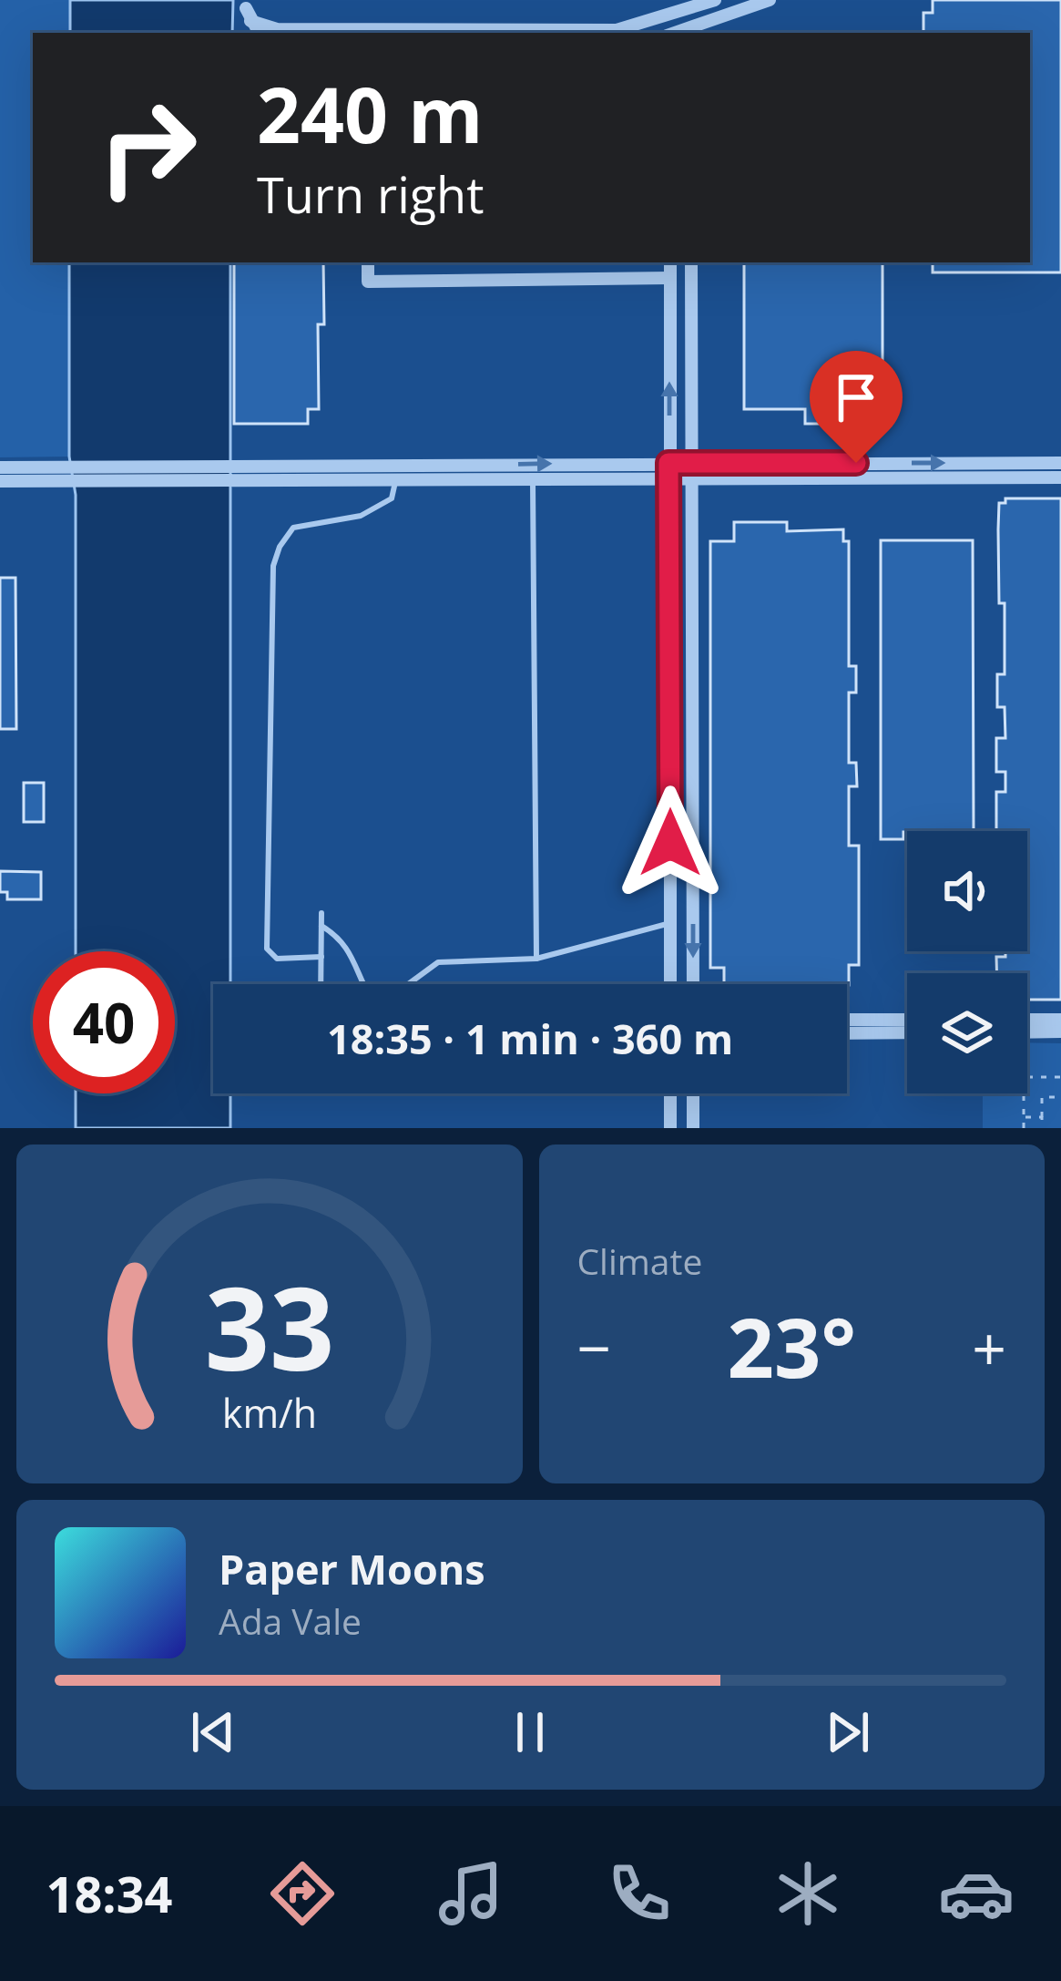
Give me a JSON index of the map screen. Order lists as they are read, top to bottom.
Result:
{
  "page": {
    "turn": ["240 m", "Turn right"],
    "limit": "40",
    "trip": "18:35 · 1 min · 360 m",
    "tile": "Climate",
    "heat": ["−", "23°", "+"],
    "song": ["Paper Moons", "Ada Vale"],
    "tabs": "18:34",
    "gauge": ["33", "km/h"]
  }
}
